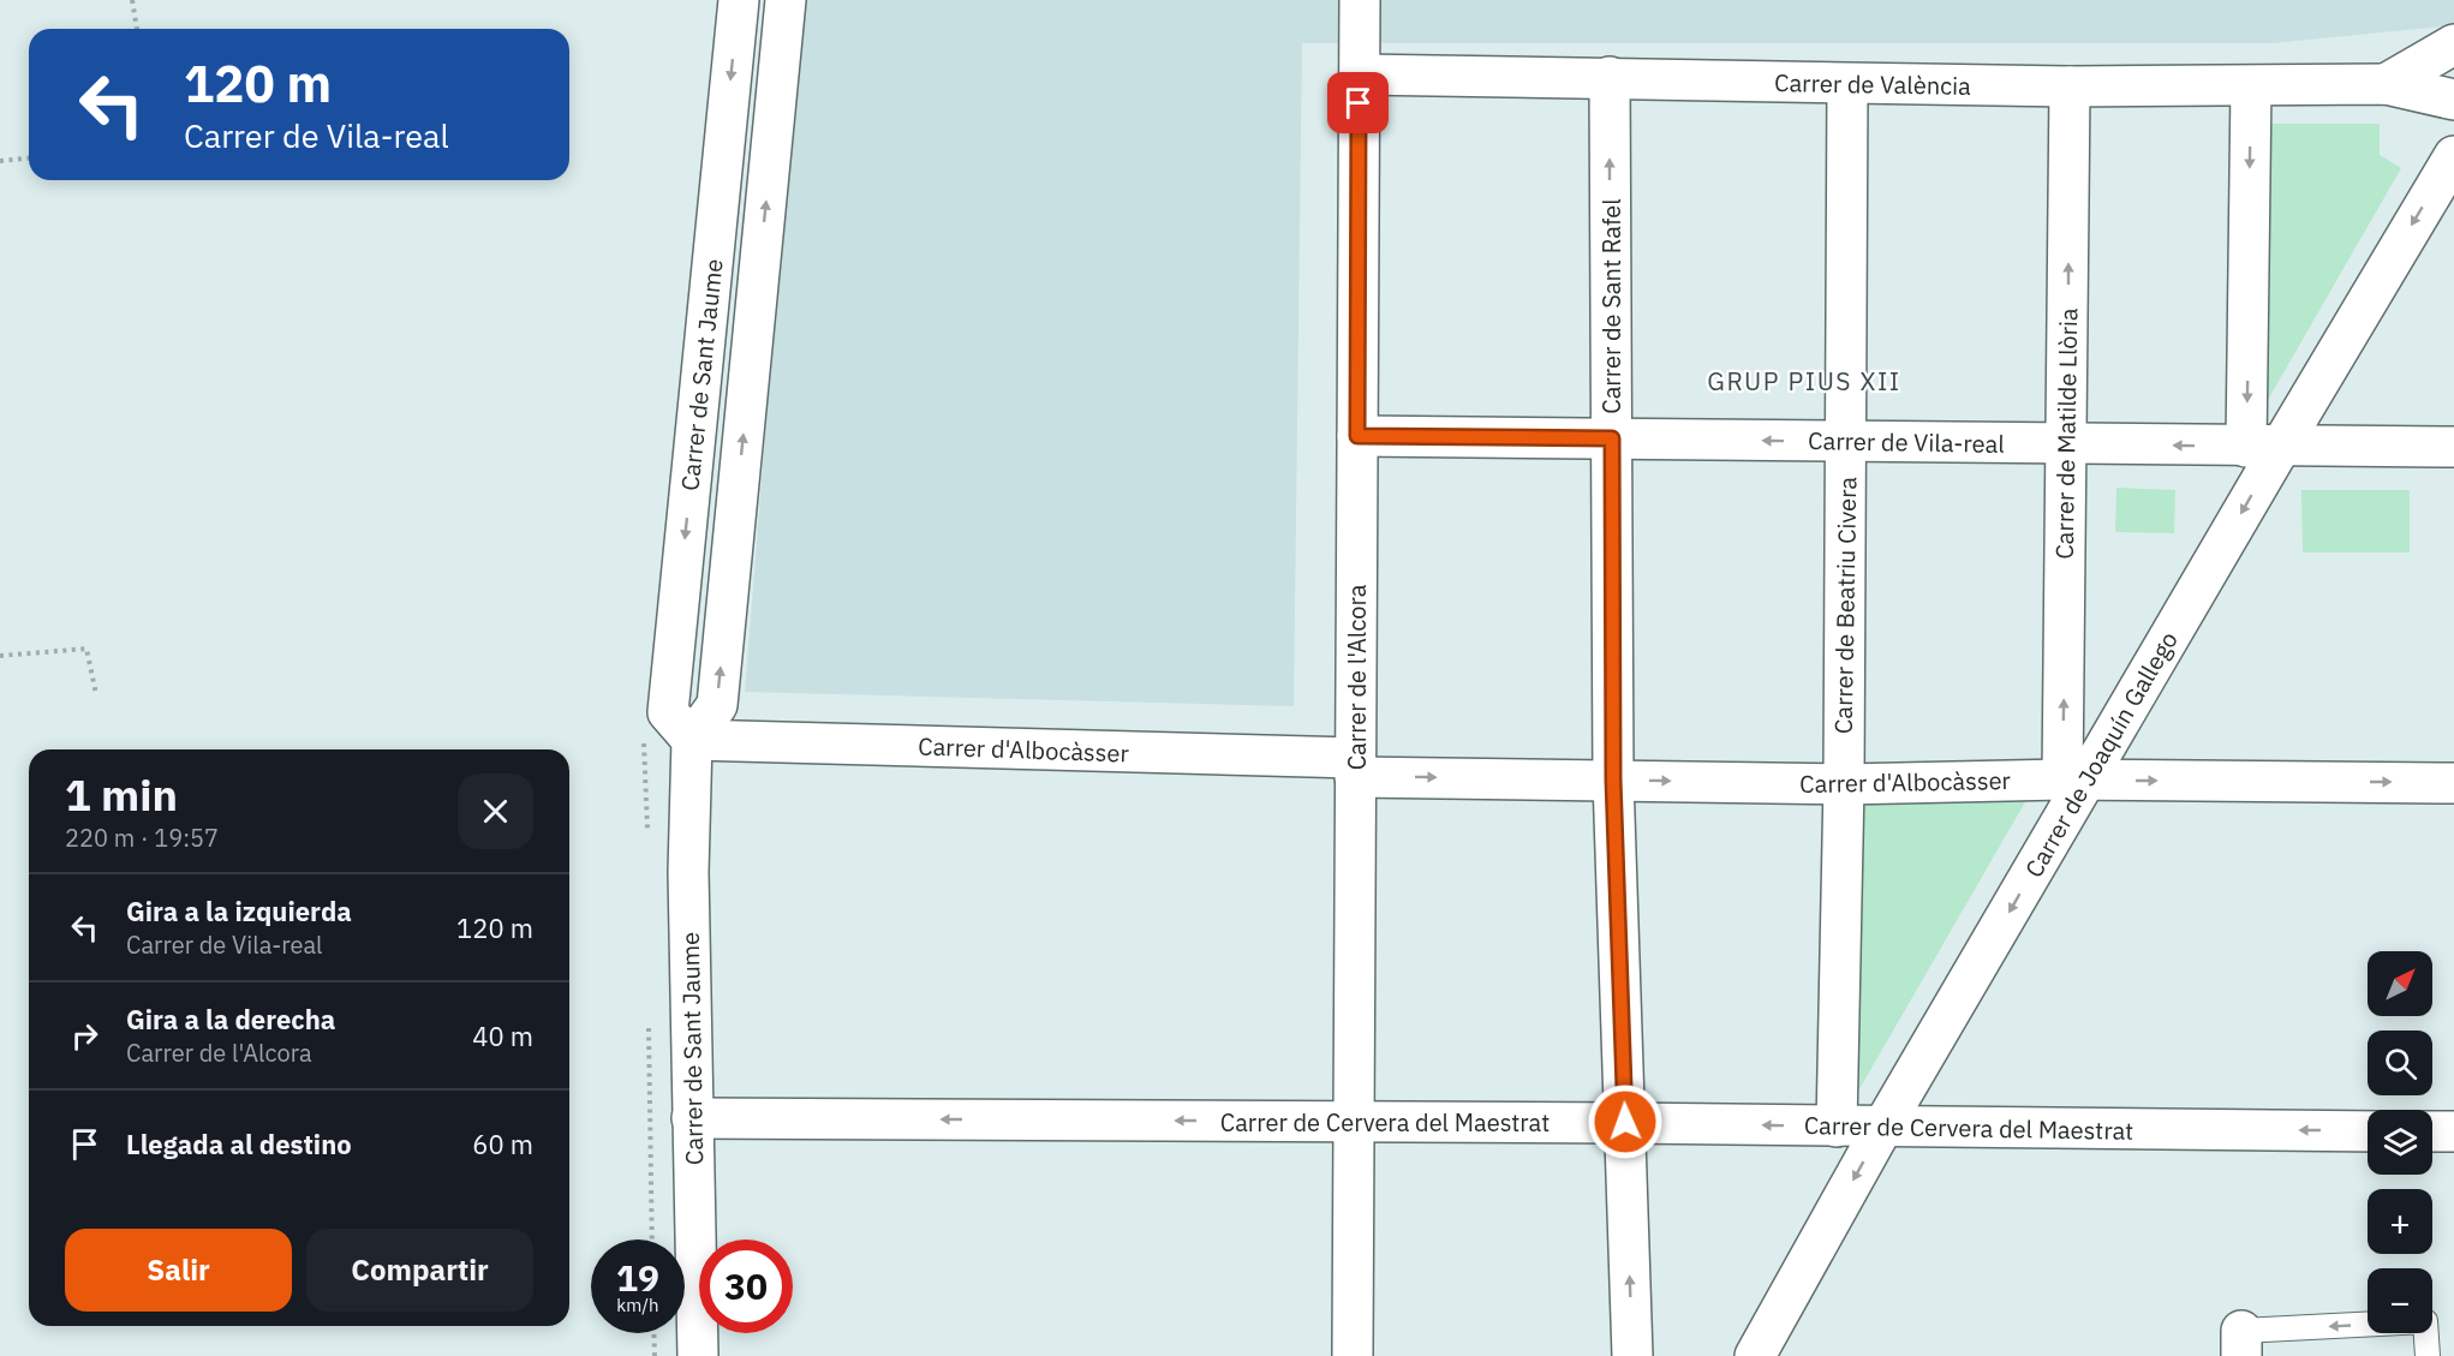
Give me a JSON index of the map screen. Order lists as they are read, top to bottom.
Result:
{
  "streets": {
    "street": [
      "Carrer de València",
      "Carrer de Sant Rafel",
      "Carrer de Sant Jaume",
      "Carrer de Matilde Llòria",
      "Carrer de Vila-real",
      "Carrer de Beatriu Civera",
      "Carrer de l'Alcora",
      "Carrer d'Albocàsser",
      "Carrer de Joaquín Gallego",
      "Carrer de Cervera del Maestrat"
    ]
  },
  "crossings": [
    ["Carrer de València", "Carrer de Sant Rafel"],
    ["Carrer de València", "Carrer de Matilde Llòria"],
    ["Carrer de València", "Carrer de Beatriu Civera"],
    ["Carrer de València", "Carrer de l'Alcora"],
    ["Carrer de Sant Rafel", "Carrer de Vila-real"],
    ["Carrer de Sant Rafel", "Carrer d'Albocàsser"],
    ["Carrer de Sant Rafel", "Carrer de Cervera del Maestrat"],
    ["Carrer de Sant Jaume", "Carrer d'Albocàsser"],
    ["Carrer de Sant Jaume", "Carrer de Cervera del Maestrat"],
    ["Carrer de Matilde Llòria", "Carrer de Vila-real"],
    ["Carrer de Matilde Llòria", "Carrer d'Albocàsser"],
    ["Carrer de Matilde Llòria", "Carrer de Joaquín Gallego"],
    ["Carrer de Vila-real", "Carrer de Beatriu Civera"],
    ["Carrer de Vila-real", "Carrer de l'Alcora"],
    ["Carrer de Vila-real", "Carrer de Joaquín Gallego"],
    ["Carrer de Beatriu Civera", "Carrer d'Albocàsser"],
    ["Carrer de Beatriu Civera", "Carrer de Cervera del Maestrat"],
    ["Carrer de l'Alcora", "Carrer d'Albocàsser"],
    ["Carrer de l'Alcora", "Carrer de Cervera del Maestrat"],
    ["Carrer d'Albocàsser", "Carrer de Joaquín Gallego"],
    ["Carrer de Joaquín Gallego", "Carrer de Cervera del Maestrat"]
  ],
  "one_way": [
    "Carrer de Sant Rafel",
    "Carrer de Vila-real",
    "Carrer d'Albocàsser",
    "Carrer de Joaquín Gallego",
    "Carrer de Cervera del Maestrat"
  ],
  "districts": ["GRUP PIUS XII"],
  "north": "top right",
  "page": {
    "turn": ["120 m", "Carrer de Vila-real"],
    "heading": ["1 min", "220 m · 19:57"],
    "list": [
      {
        "name": "Gira a la izquierda",
        "note": "Carrer de Vila-real",
        "value": "120 m"
      },
      {
        "name": "Gira a la derecha",
        "note": "Carrer de l'Alcora",
        "value": "40 m"
      },
      {
        "name": "Llegada al destino",
        "value": "60 m"
      }
    ],
    "map_buttons": ["+", "−"],
    "buttons": ["Salir", "Compartir"],
    "speed": "19 km/h",
    "limit": "30"
  }
}
